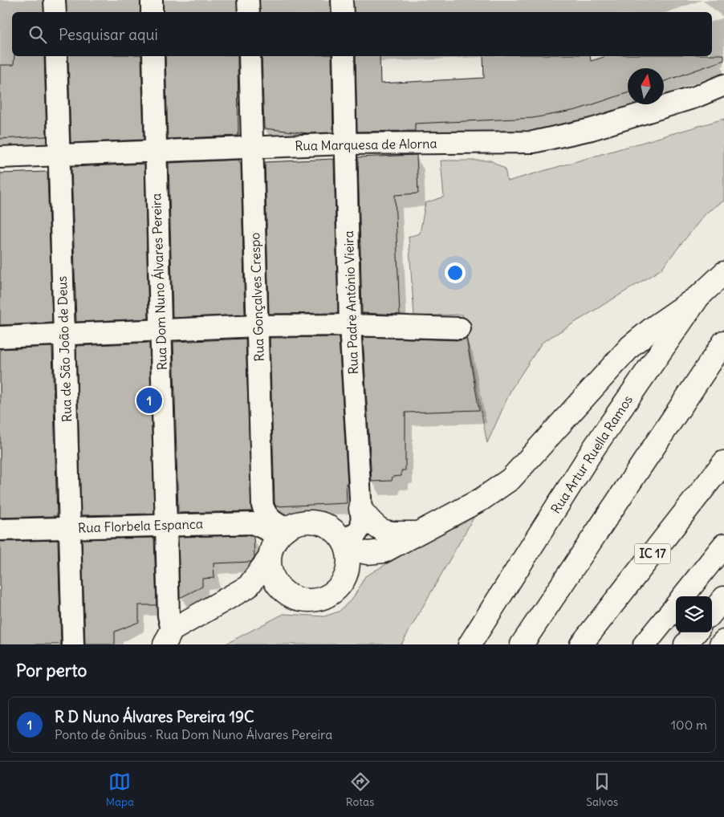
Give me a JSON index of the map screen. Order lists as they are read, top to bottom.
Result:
{
  "streets": {
    "main road": ["Rua Artur Ruella Ramos", "IC 17"],
    "street": [
      "Rua Marquesa de Alorna",
      "Rua Dom Nuno Álvares Pereira",
      "Rua Gonçalves Crespo",
      "Rua Padre António Vieira",
      "Rua de São João de Deus",
      "Rua Florbela Espanca"
    ]
  },
  "crossings": [
    ["Rua Marquesa de Alorna", "Rua Dom Nuno Álvares Pereira"],
    ["Rua Marquesa de Alorna", "Rua Gonçalves Crespo"],
    ["Rua Marquesa de Alorna", "Rua Padre António Vieira"],
    ["Rua Marquesa de Alorna", "Rua de São João de Deus"],
    ["Rua Dom Nuno Álvares Pereira", "Rua Florbela Espanca"],
    ["Rua Gonçalves Crespo", "Rua Padre António Vieira"],
    ["Rua Gonçalves Crespo", "Rua Florbela Espanca"],
    ["Rua Padre António Vieira", "Rua Florbela Espanca"],
    ["Rua de São João de Deus", "Rua Florbela Espanca"]
  ],
  "north": "top",
  "page": {
    "search": "Pesquisar aqui",
    "pins": "1",
    "heading": "Por perto",
    "list": [
      {
        "mark": "1",
        "name": "R D Nuno Álvares Pereira 19C",
        "note": "Ponto de ônibus · Rua Dom Nuno Álvares Pereira",
        "value": "100 m"
      }
    ],
    "nav": ["Mapa", "Rotas", "Salvos"]
  }
}
